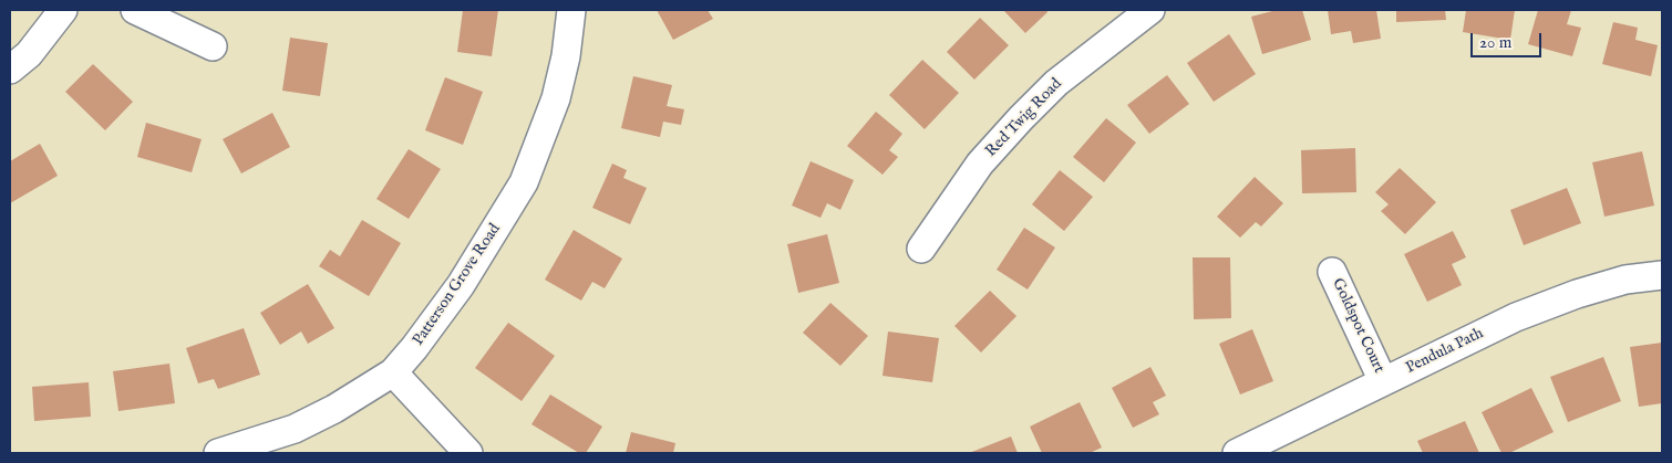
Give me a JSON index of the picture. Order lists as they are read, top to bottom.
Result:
{
  "streets": {
    "street": [
      "Red Twig Road",
      "Patterson Grove Road",
      "Goldspot Court",
      "Pendula Path"
    ]
  },
  "crossings": [
    ["Goldspot Court", "Pendula Path"]
  ],
  "scale_bar": "20 m"
}
